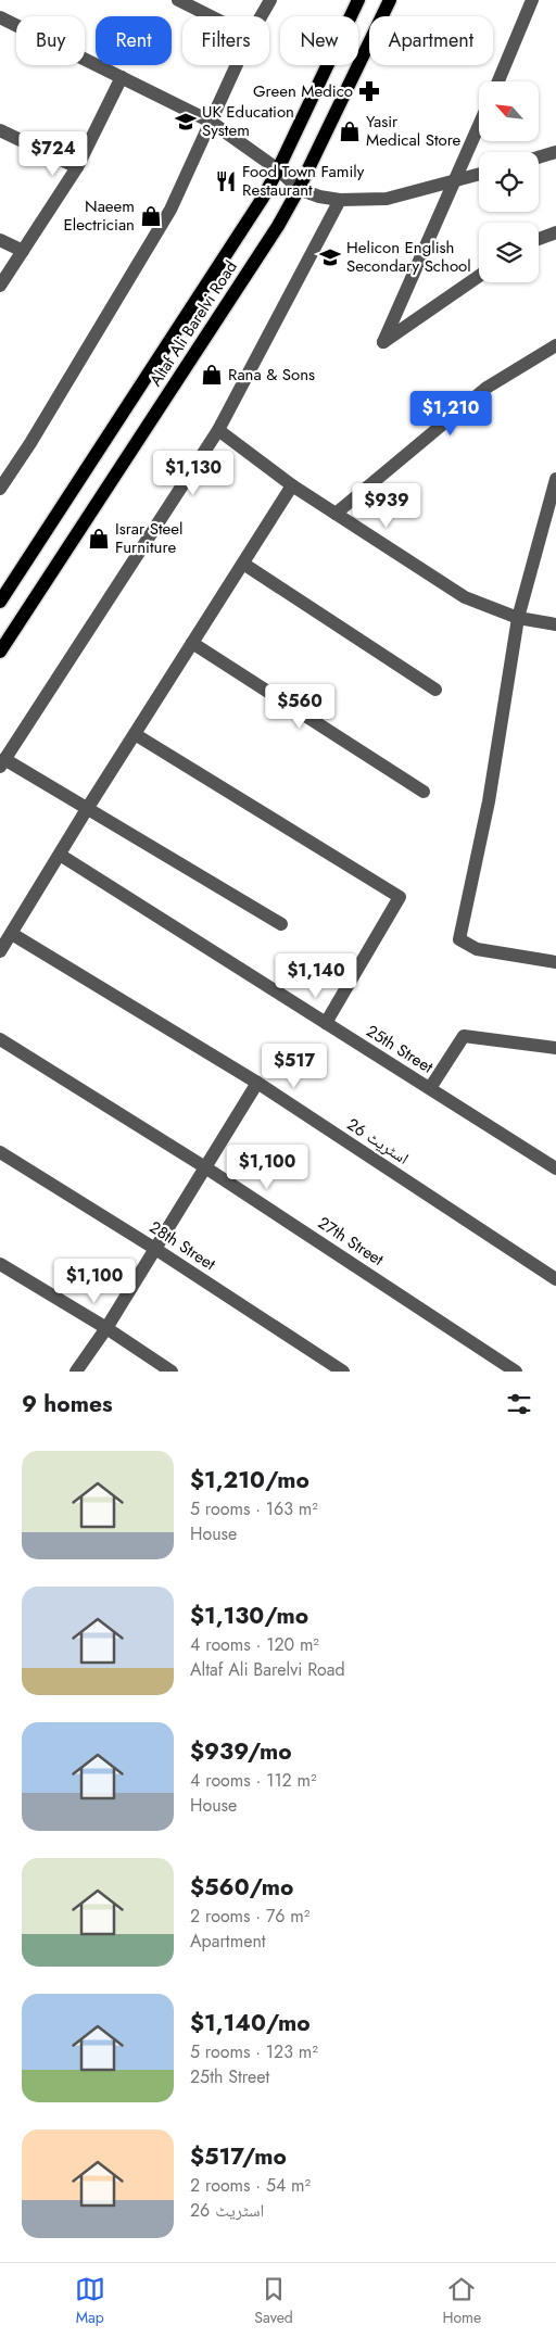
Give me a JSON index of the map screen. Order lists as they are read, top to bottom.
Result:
{
  "streets": {
    "main road": ["Altaf Ali Barelvi Road"],
    "street": [
      "25th Street",
      "اسٹریٹ 26",
      "27th Street",
      "28th Street"
    ]
  },
  "places": {
    "pharmacy": ["Green Medico"],
    "school or university": ["UK Education System", "Helicon English Secondary School"],
    "shop": [
      "Yasir Medical Store",
      "Naeem Electrician",
      "Rana & Sons",
      "Israr Steel Furniture"
    ],
    "restaurant": ["Food Town Family Restaurant"]
  },
  "north": "top left",
  "page": {
    "chip": [
      "Buy",
      "Rent",
      "Filters",
      "New",
      "Apartment"
    ],
    "price": [
      "$724",
      "$1,210",
      "$1,130",
      "$939",
      "$560",
      "$1,140",
      "$517",
      "$1,100",
      "$1,100"
    ],
    "heading": "9 homes",
    "list": [
      {
        "name": "$1,210/mo",
        "note": "5 rooms · 163 m² · House"
      },
      {
        "name": "$1,130/mo",
        "note": "4 rooms · 120 m² · Altaf Ali Barelvi Road"
      },
      {
        "name": "$939/mo",
        "note": "4 rooms · 112 m² · House"
      },
      {
        "name": "$560/mo",
        "note": "2 rooms · 76 m² · Apartment"
      },
      {
        "name": "$1,140/mo",
        "note": "5 rooms · 123 m² · 25th Street"
      },
      {
        "name": "$517/mo",
        "note": "2 rooms · 54 m² · اسٹریٹ 26"
      }
    ],
    "tabs": ["Map", "Saved", "Home"]
  }
}
